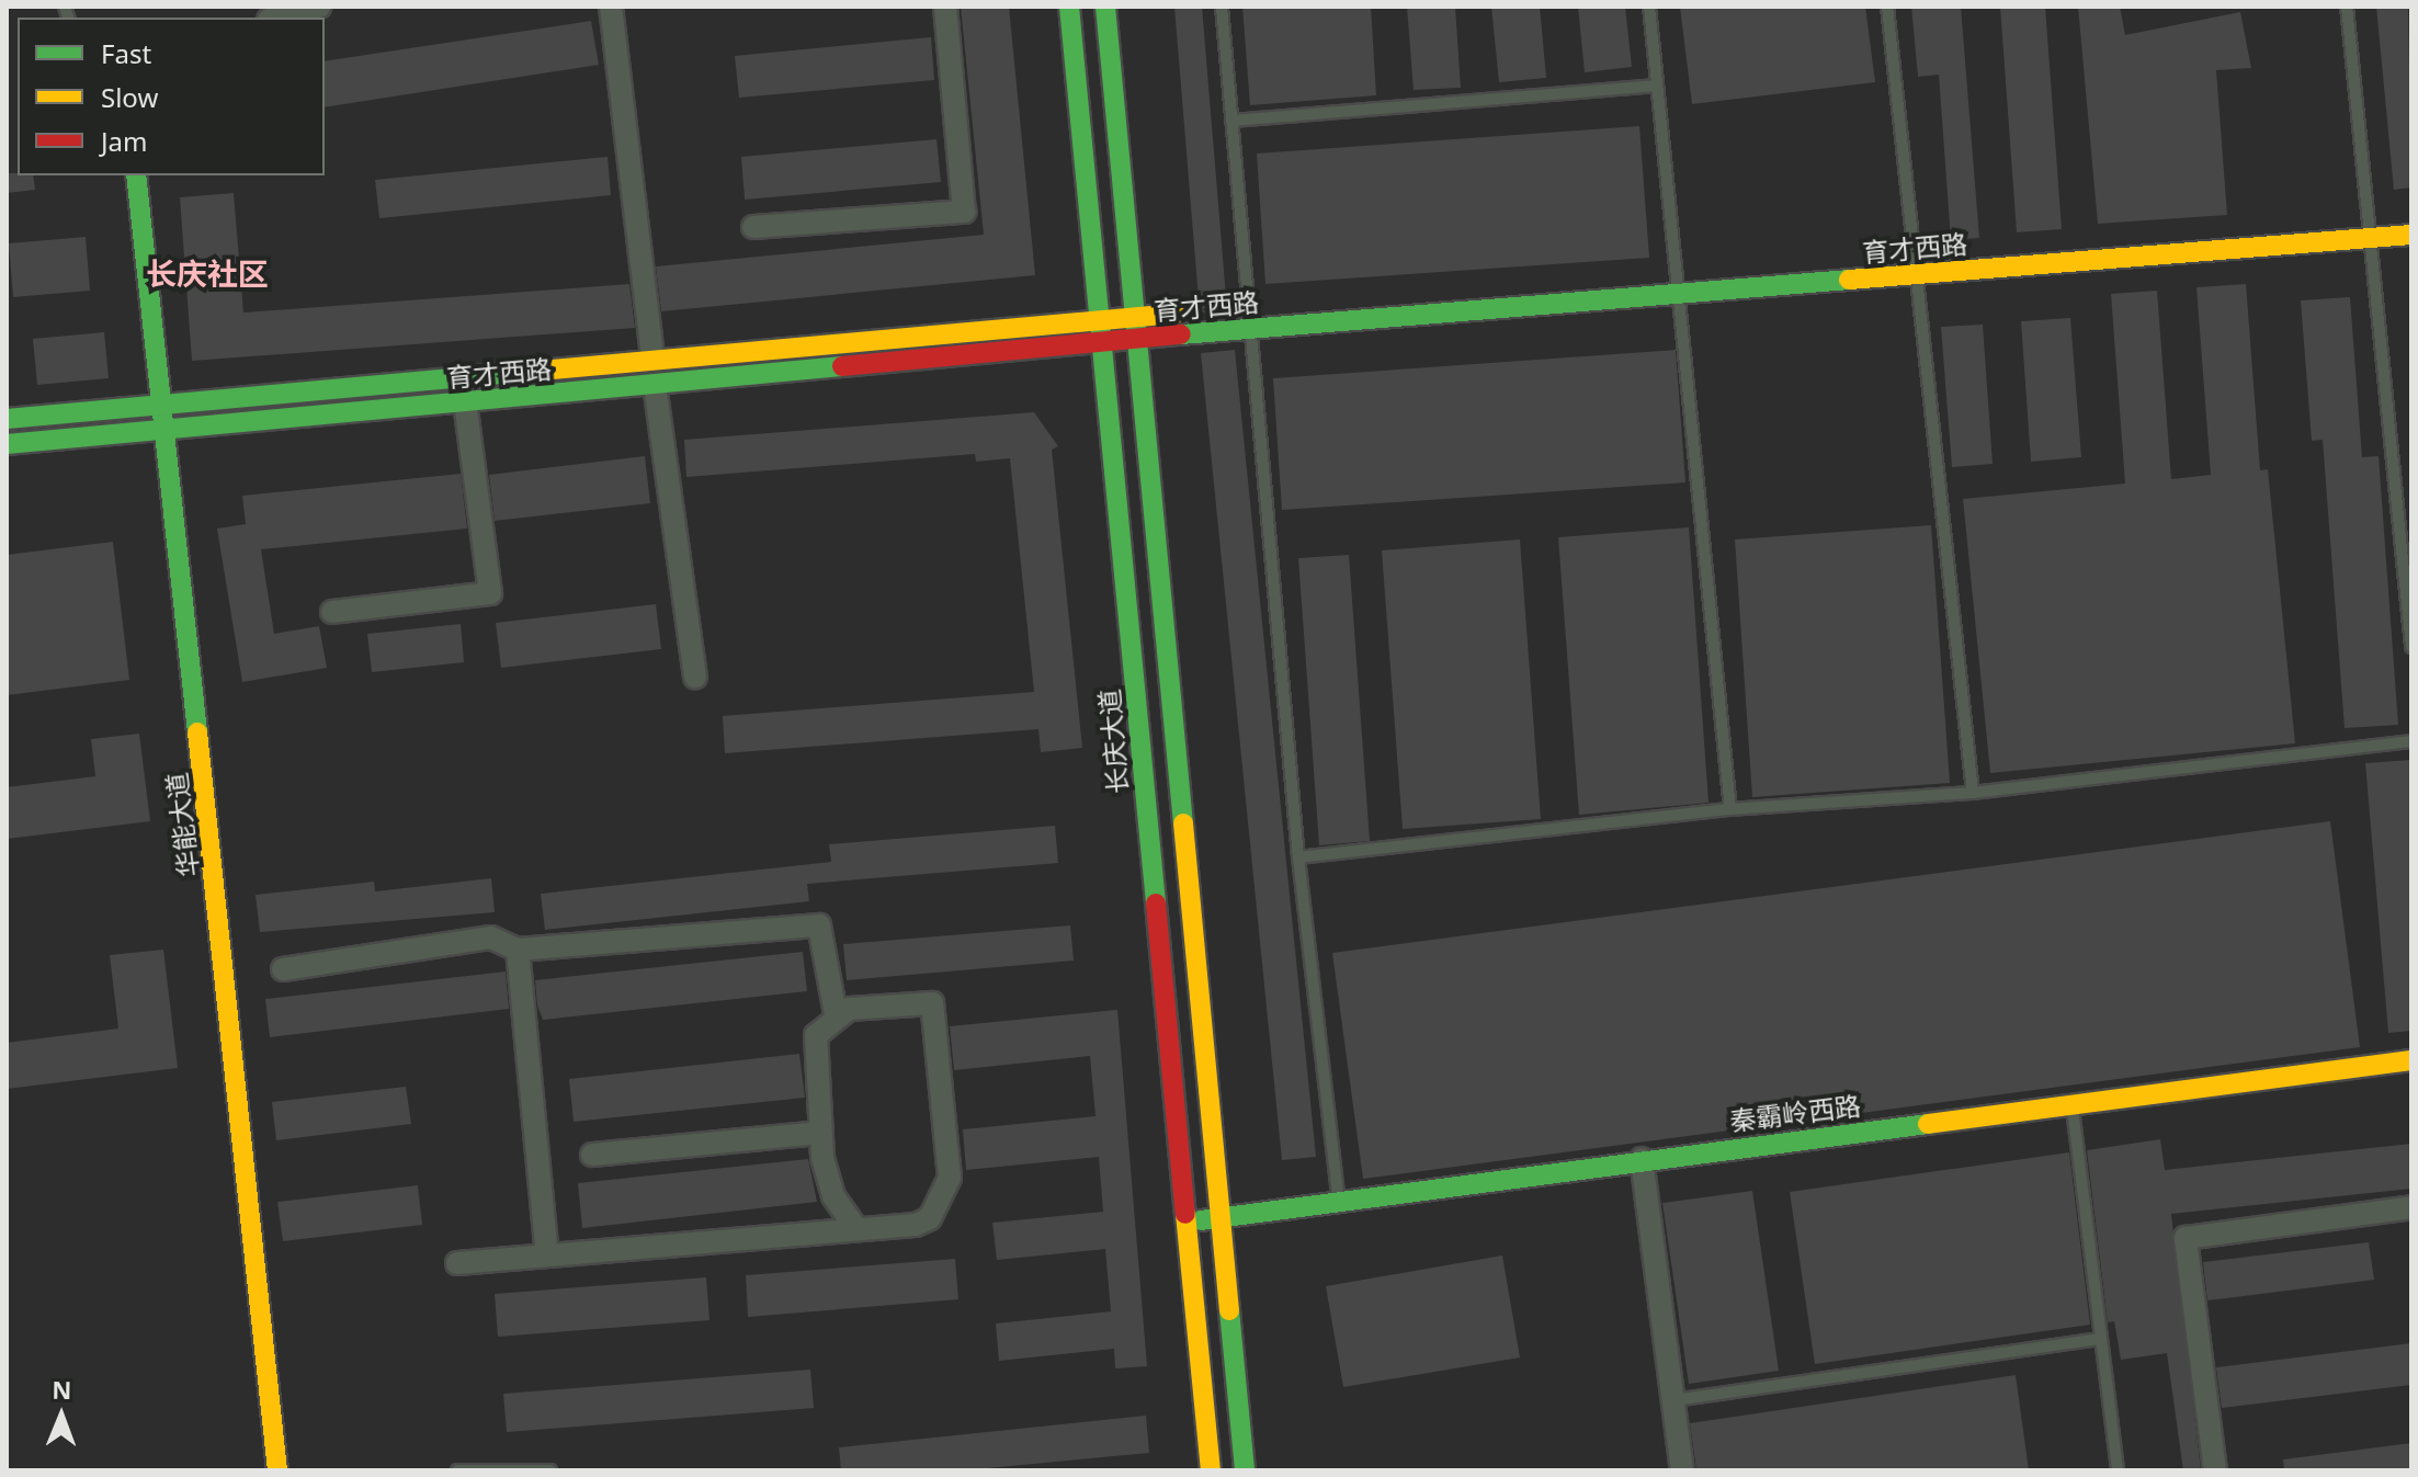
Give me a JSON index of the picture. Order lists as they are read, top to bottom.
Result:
{
  "streets": {
    "street": [
      "育才西路",
      "长庆大道",
      "华能大道",
      "秦霸岭西路"
    ]
  },
  "crossings": [
    ["育才西路", "长庆大道"],
    ["育才西路", "华能大道"],
    ["长庆大道", "秦霸岭西路"]
  ],
  "districts": ["长庆社区"],
  "legend": ["Fast", "Slow", "Jam"],
  "north": "top"
}
